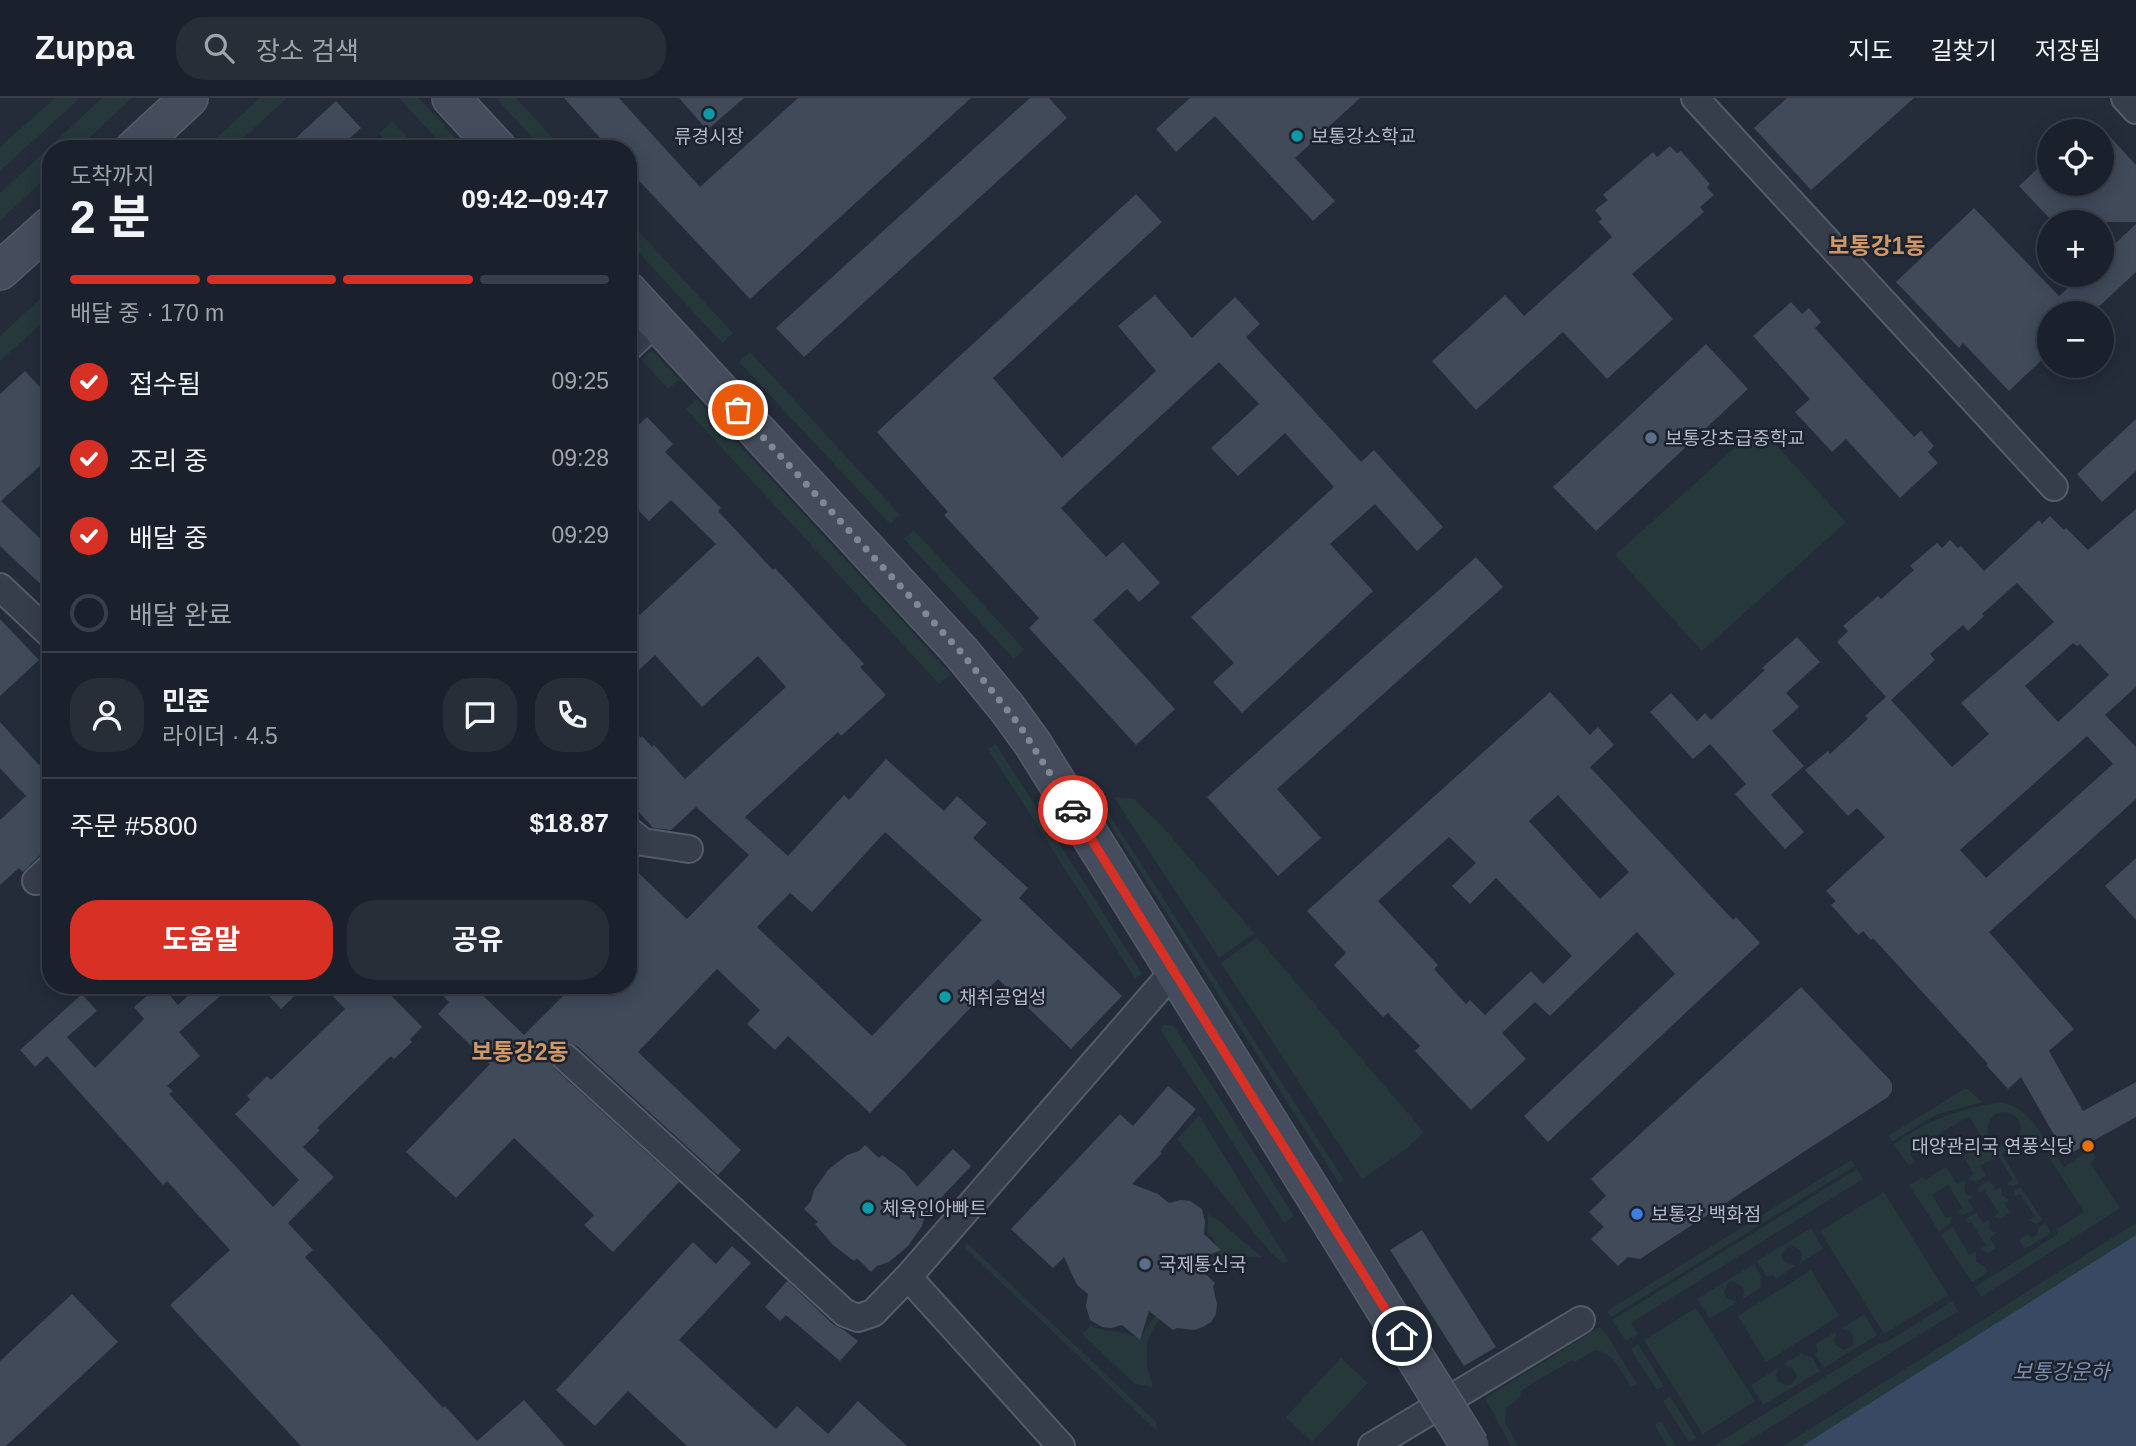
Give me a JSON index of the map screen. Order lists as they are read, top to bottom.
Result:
{
  "districts": ["보통강1동", "보통강2동"],
  "water": ["보통강운하"],
  "places": [
    "류경시장",
    "보통강소학교",
    "보통강초급중학교",
    "채취공업성",
    "대양관리국 연풍식당",
    "체육인아빠트",
    "보통강 백화점",
    "국제통신국"
  ],
  "page": {
    "header": "Zuppa",
    "search": "장소 검색",
    "nav": ["지도", "길찾기", "저장됨"],
    "map_buttons": ["+", "−"],
    "heading": ["2 분", "도착까지", "09:42–09:47"],
    "panel": [
      "민준",
      "라이더 · 4.5",
      "주문 #5800",
      "$18.87"
    ],
    "bar": "배달 중 · 170 m",
    "list": [
      ["접수됨", "09:25"],
      ["조리 중", "09:28"],
      ["배달 중", "09:29"],
      "배달 완료"
    ],
    "buttons": ["도움말", "공유"]
  }
}
